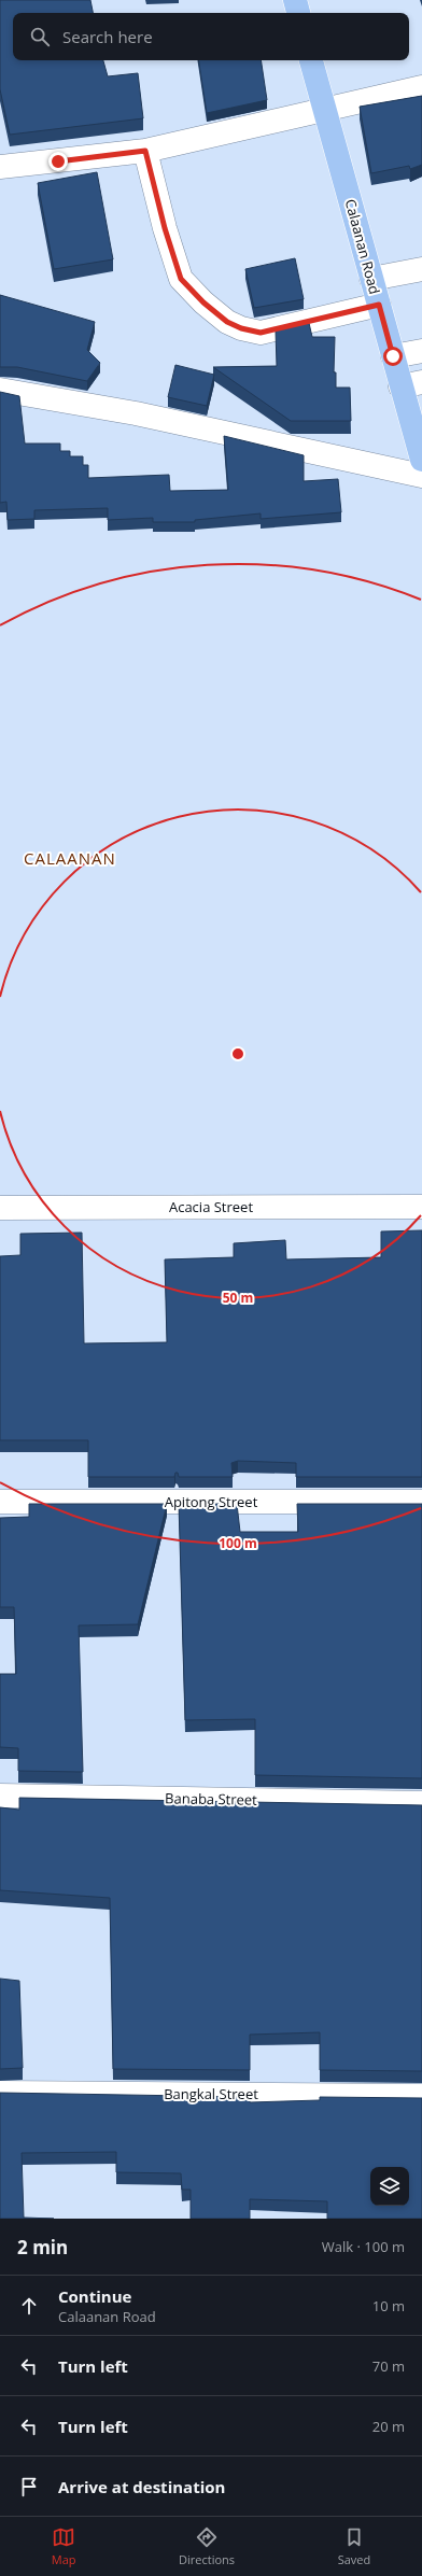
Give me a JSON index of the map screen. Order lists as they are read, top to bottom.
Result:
{
  "streets": {
    "main road": ["Calaanan Road"],
    "street": [
      "Acacia Street",
      "Apitong Street",
      "Banaba Street",
      "Bangkal Street"
    ]
  },
  "districts": ["CALAANAN"],
  "page": {
    "search": "Search here",
    "heading": ["2 min", "Walk · 100 m"],
    "list": [
      ["Continue", "Calaanan Road", "10 m"],
      ["Turn left", "70 m"],
      ["Turn left", "20 m"],
      "Arrive at destination"
    ],
    "nav": ["Map", "Directions", "Saved"]
  },
  "rings": ["50 m", "100 m"]
}
